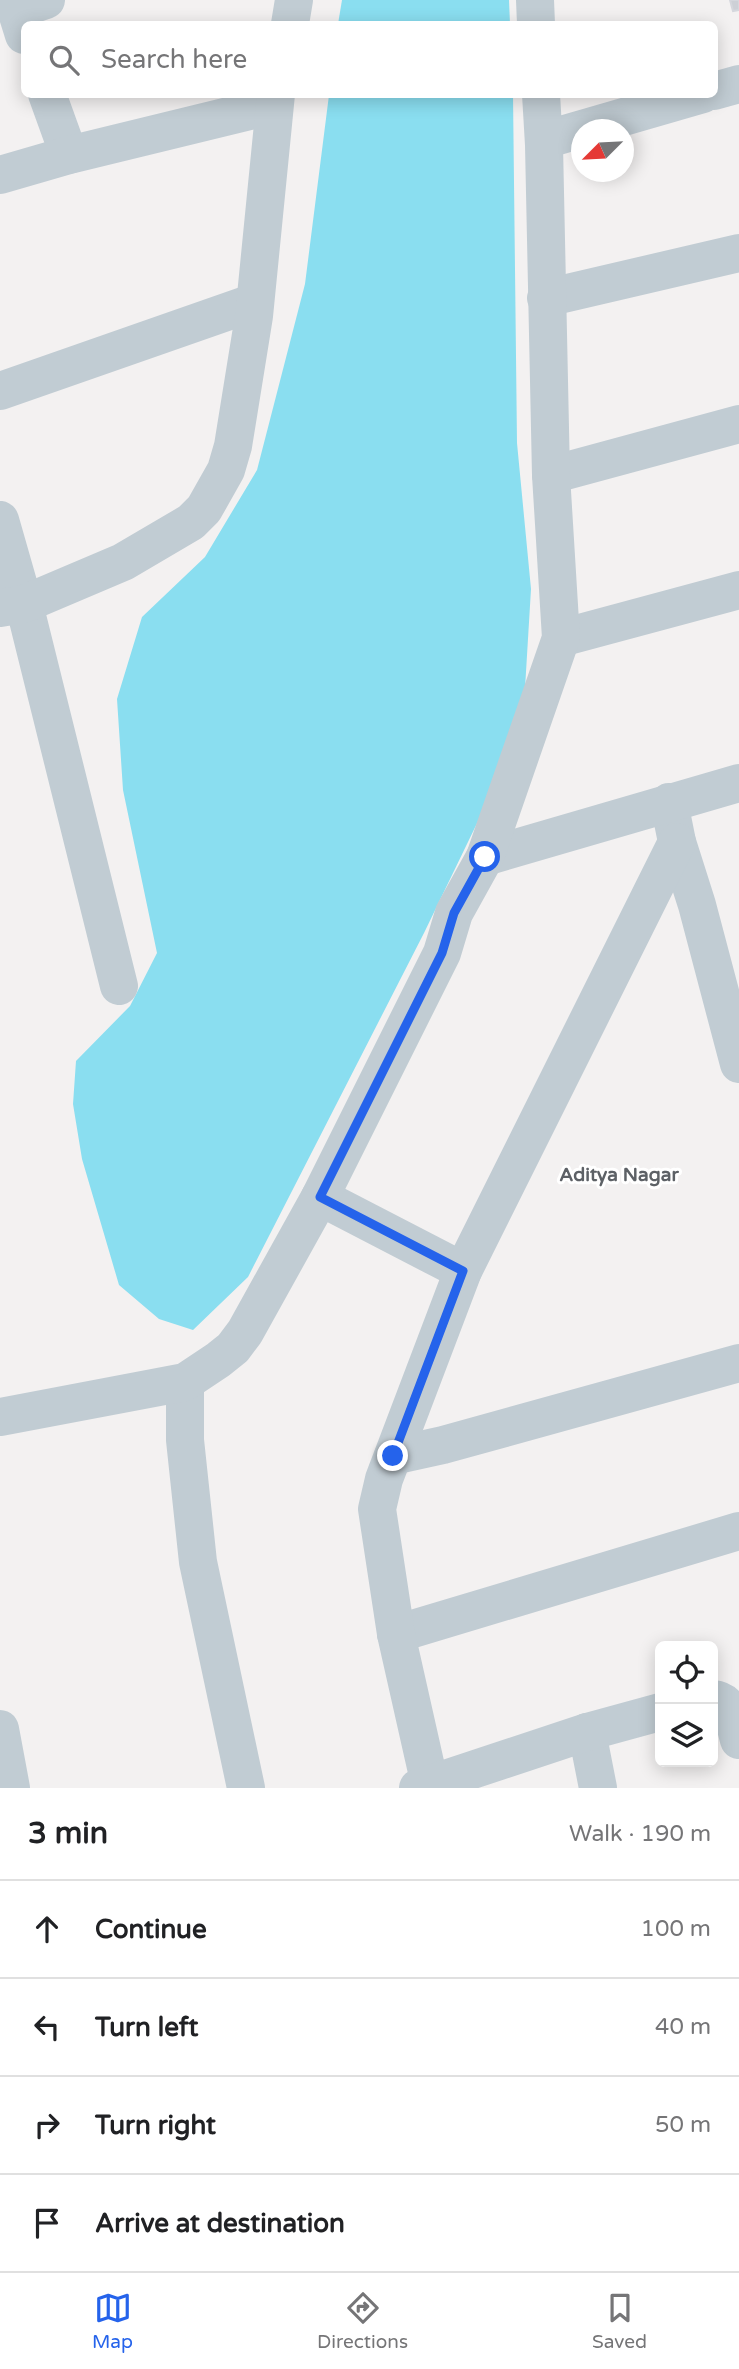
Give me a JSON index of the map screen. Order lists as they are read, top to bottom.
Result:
{
  "districts": ["Aditya Nagar"],
  "north": "bottom left",
  "page": {
    "search": "Search here",
    "heading": ["3 min", "Walk · 190 m"],
    "list": [
      ["Continue", "100 m"],
      ["Turn left", "40 m"],
      ["Turn right", "50 m"],
      "Arrive at destination"
    ],
    "nav": ["Map", "Directions", "Saved"]
  }
}
